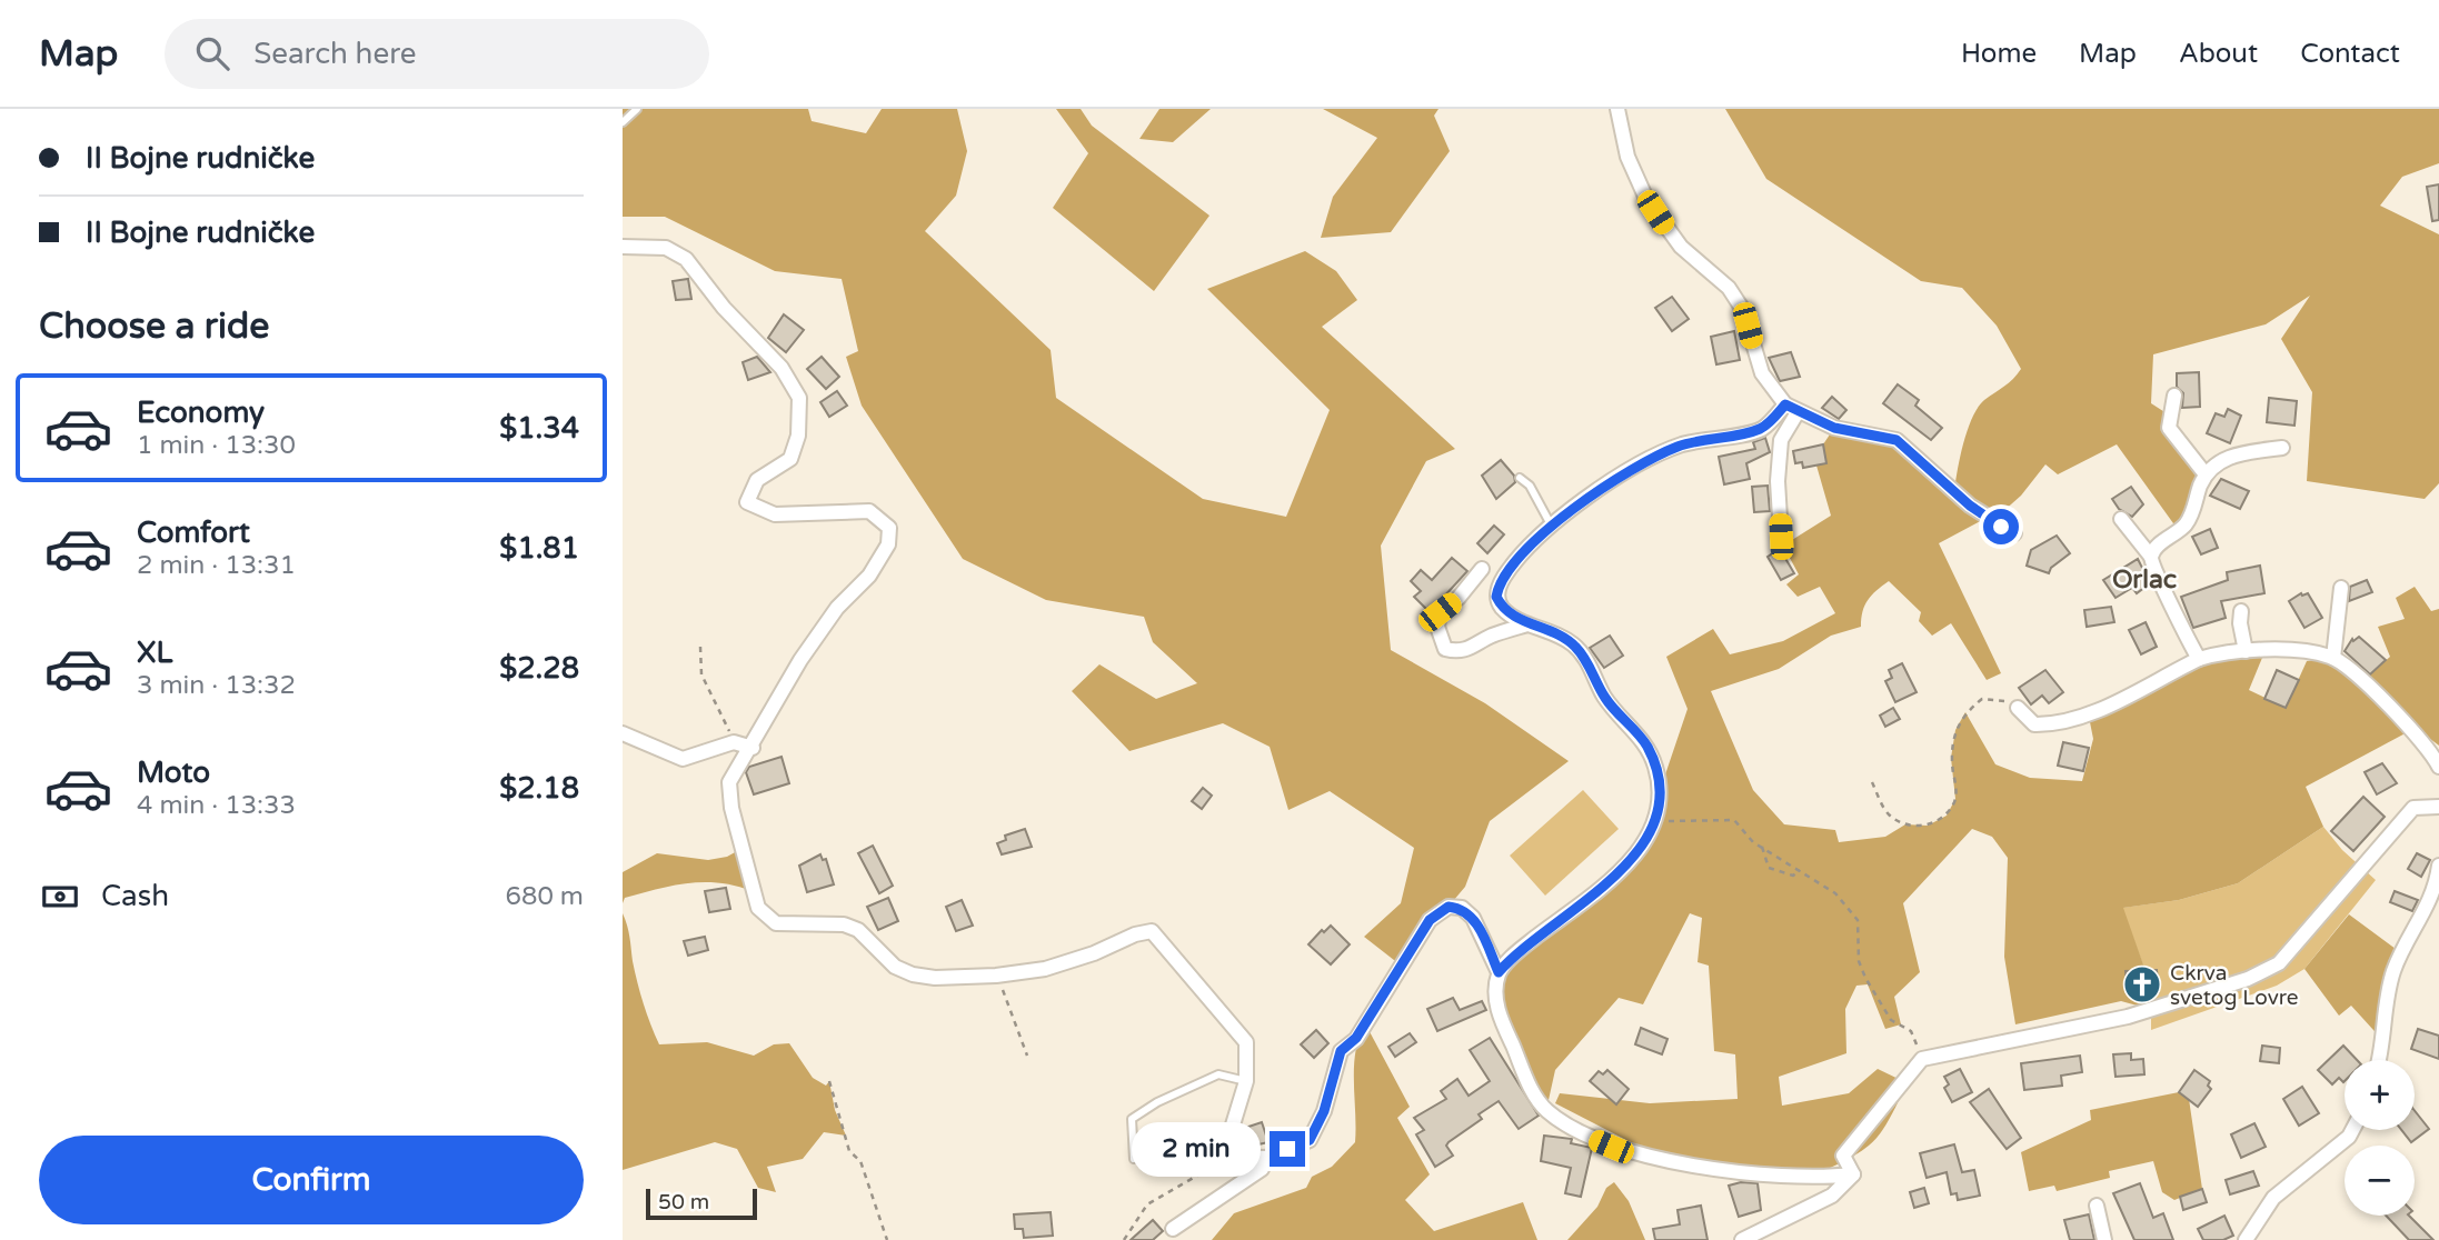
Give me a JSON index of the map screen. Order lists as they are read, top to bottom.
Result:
{
  "districts": ["Orlac"],
  "places": {
    "church": ["Ckrva svetog Lovre"]
  },
  "scale_bar": "50 m",
  "page": {
    "header": "Map",
    "search": "Search here",
    "nav": [
      "Home",
      "Map",
      "About",
      "Contact"
    ],
    "banner": ["II Bojne rudničke", "II Bojne rudničke"],
    "heading": "Choose a ride",
    "list": [
      {
        "name": "Economy",
        "note": "1 min · 13:30",
        "value": "$1.34"
      },
      {
        "name": "Comfort",
        "note": "2 min · 13:31",
        "value": "$1.81"
      },
      {
        "name": "XL",
        "note": "3 min · 13:32",
        "value": "$2.28"
      },
      {
        "name": "Moto",
        "note": "4 min · 13:33",
        "value": "$2.18"
      }
    ],
    "pay": ["Cash", "680 m"],
    "map_buttons": ["+", "−"],
    "buttons": "Confirm",
    "bubble": "2 min",
    "scale": "50 m"
  }
}
